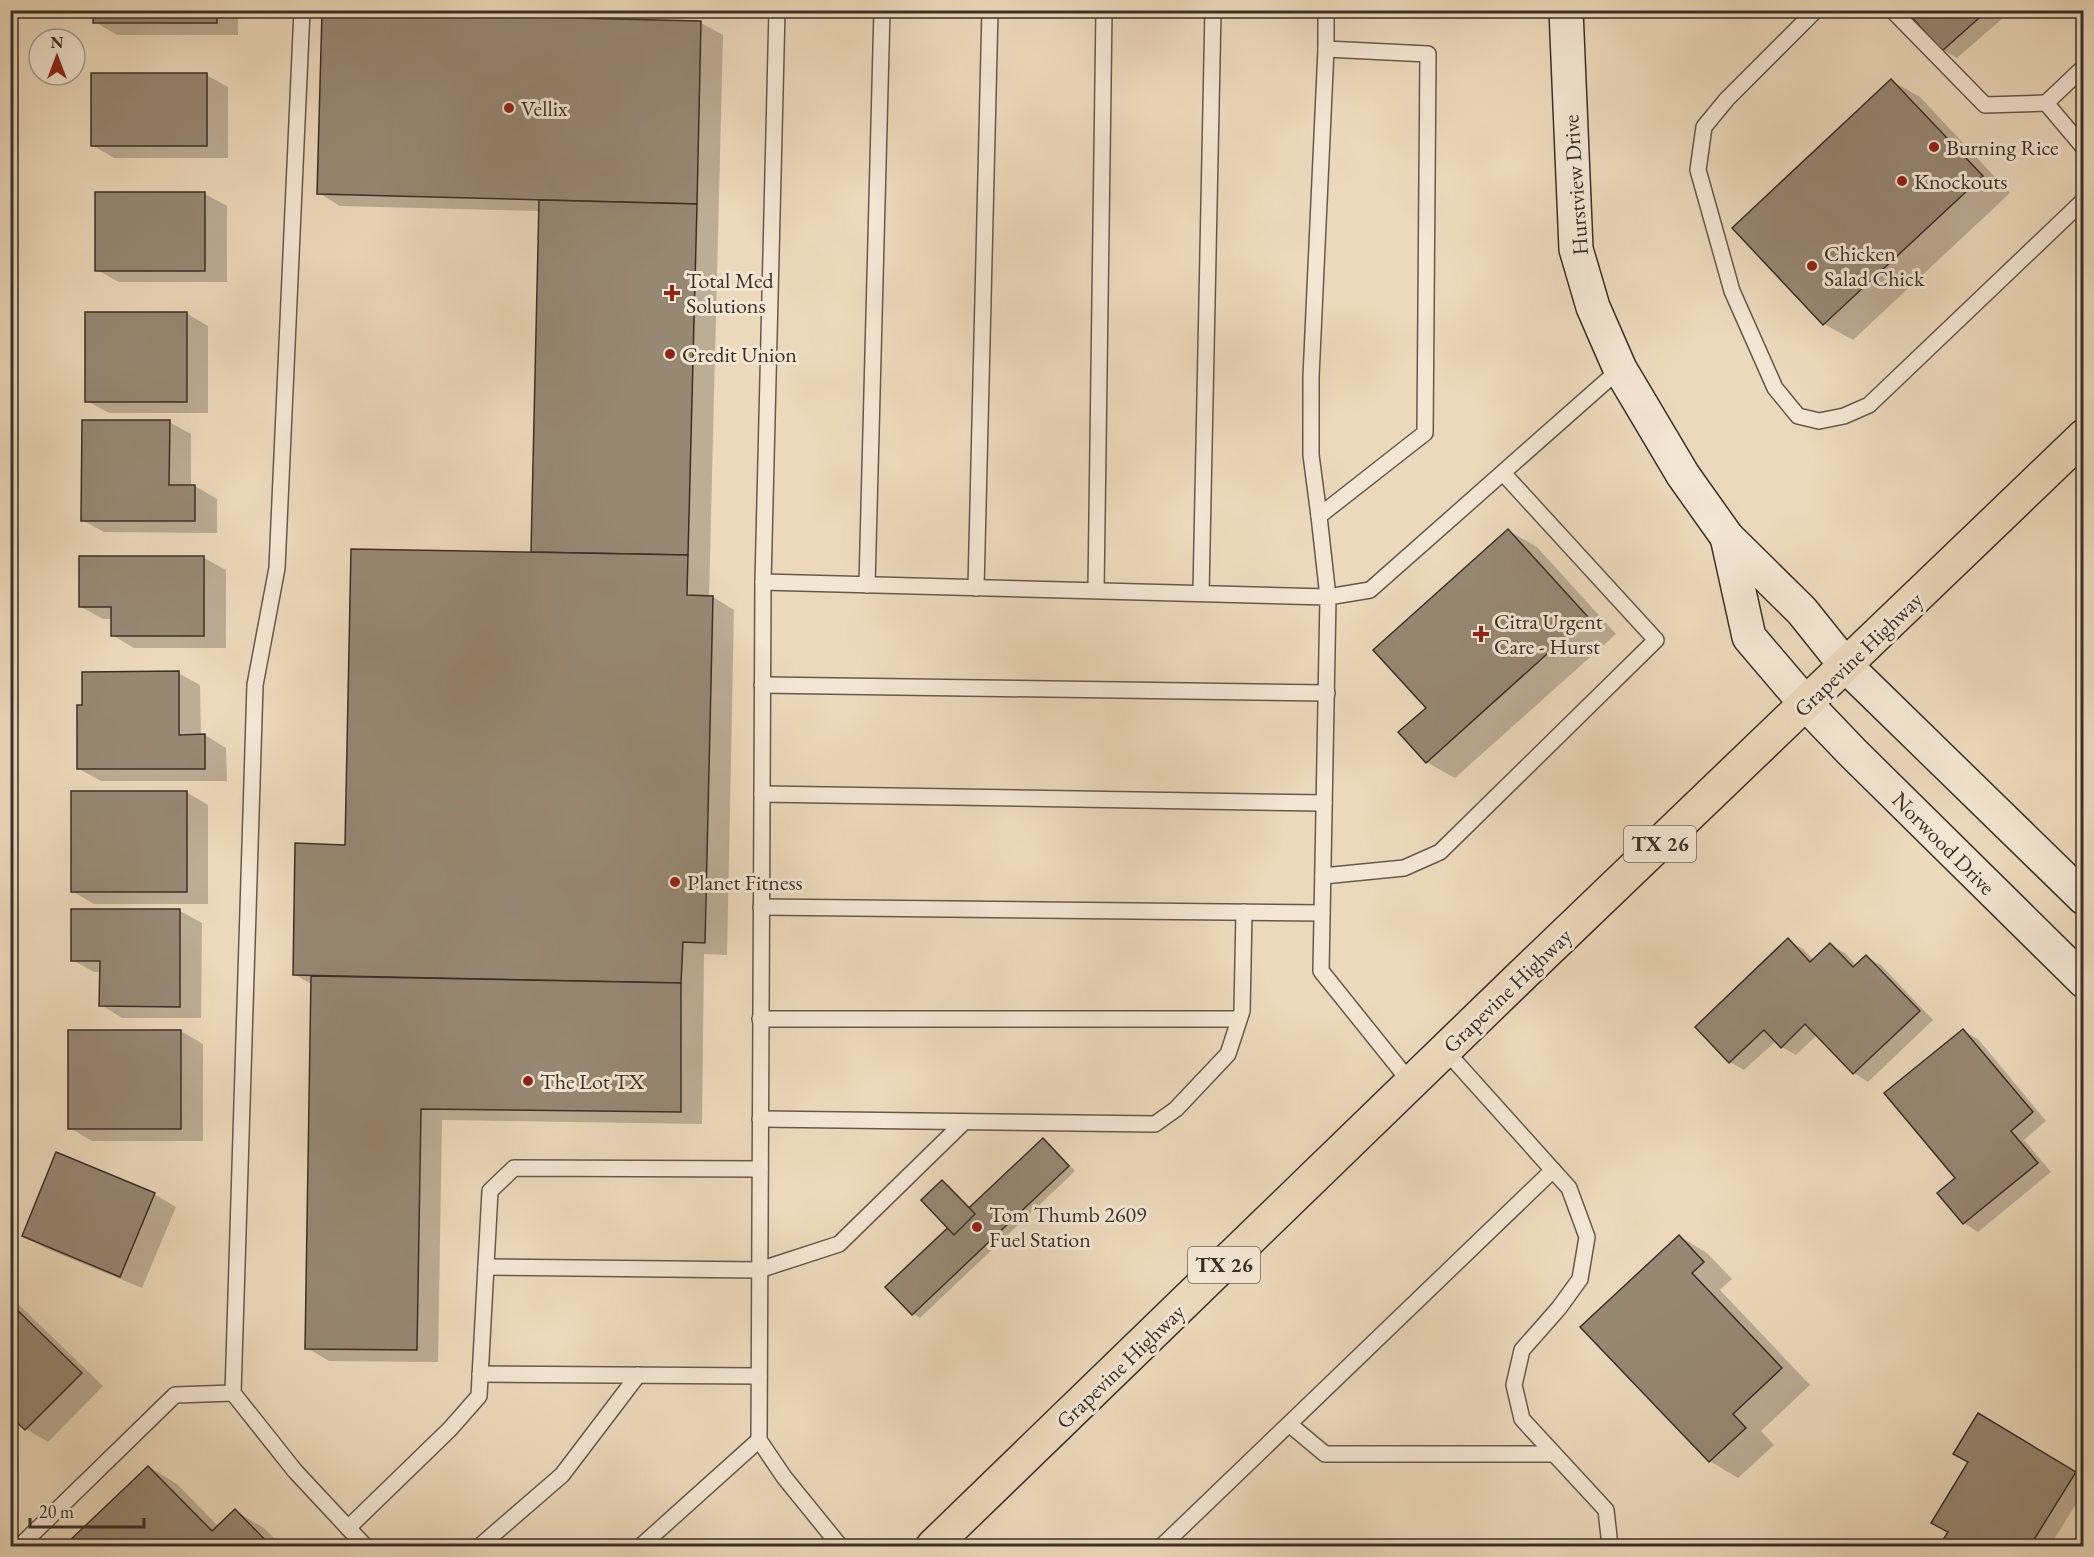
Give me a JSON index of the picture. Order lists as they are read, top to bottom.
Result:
{
  "streets": {
    "main road": [
      "Hurstview Drive",
      "Grapevine Highway",
      "Norwood Drive",
      "TX 26"
    ]
  },
  "crossings": [
    ["Hurstview Drive", "Grapevine Highway"],
    ["Hurstview Drive", "Norwood Drive"],
    ["Grapevine Highway", "Norwood Drive"]
  ],
  "places": {
    "other": [
      "Vellix",
      "Burning Rice",
      "Knockouts",
      "Chicken Salad Chick",
      "Credit Union",
      "Planet Fitness",
      "The Lot TX",
      "Tom Thumb 2609 Fuel Station"
    ],
    "health": ["Total Med Solutions", "Citra Urgent Care - Hurst"]
  },
  "scale_bar": "20 m",
  "north": "top"
}
